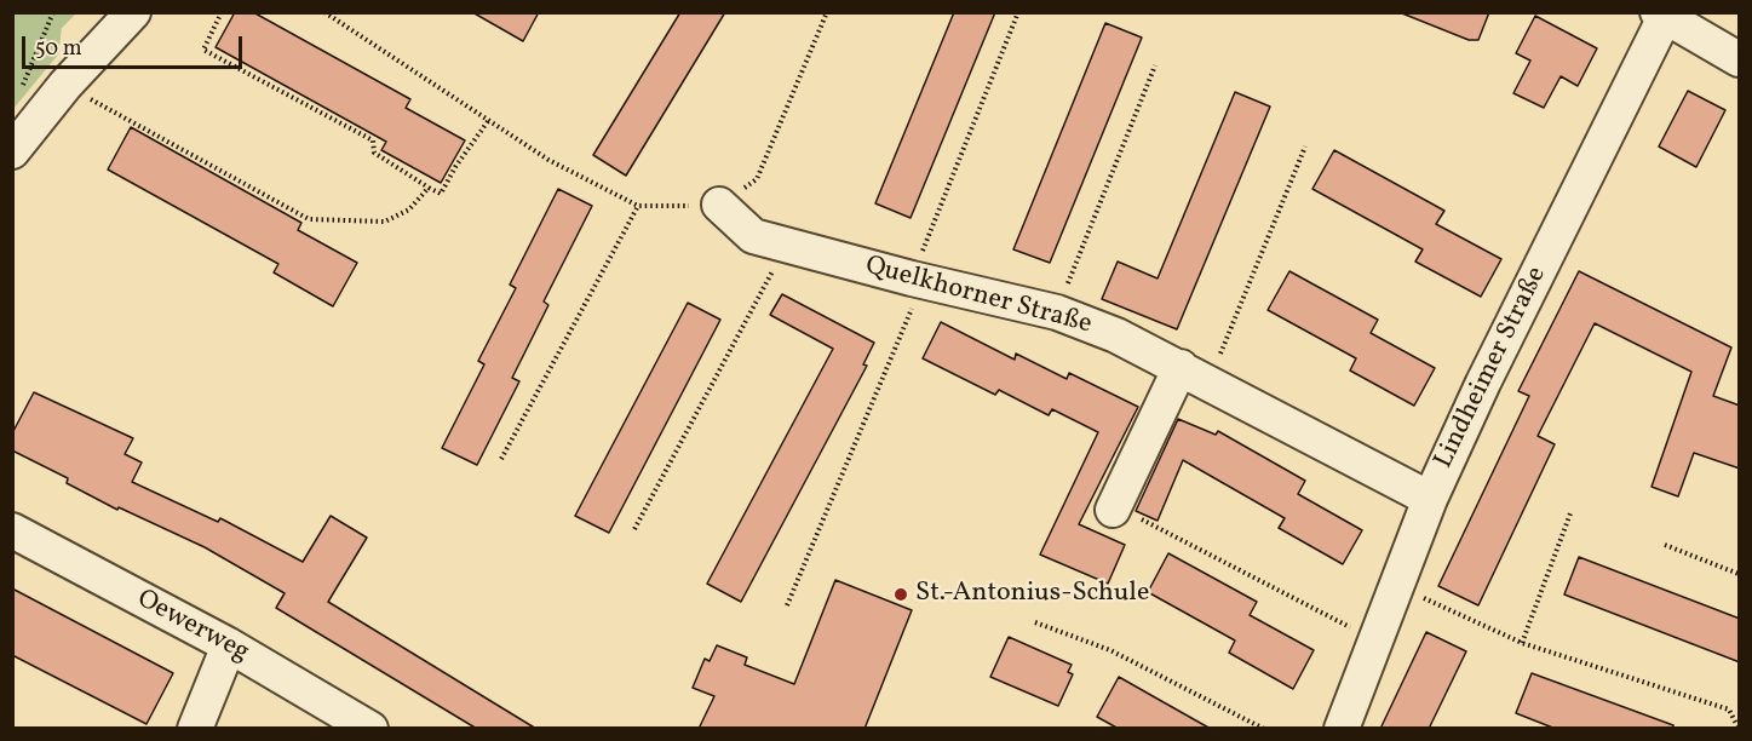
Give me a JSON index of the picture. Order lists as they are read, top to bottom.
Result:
{
  "streets": {
    "street": ["Quelkhorner Straße", "Lindheimer Straße", "Oewerweg"]
  },
  "crossings": [
    ["Quelkhorner Straße", "Lindheimer Straße"]
  ],
  "places": ["St.-Antonius-Schule"],
  "scale_bar": "50 m"
}
